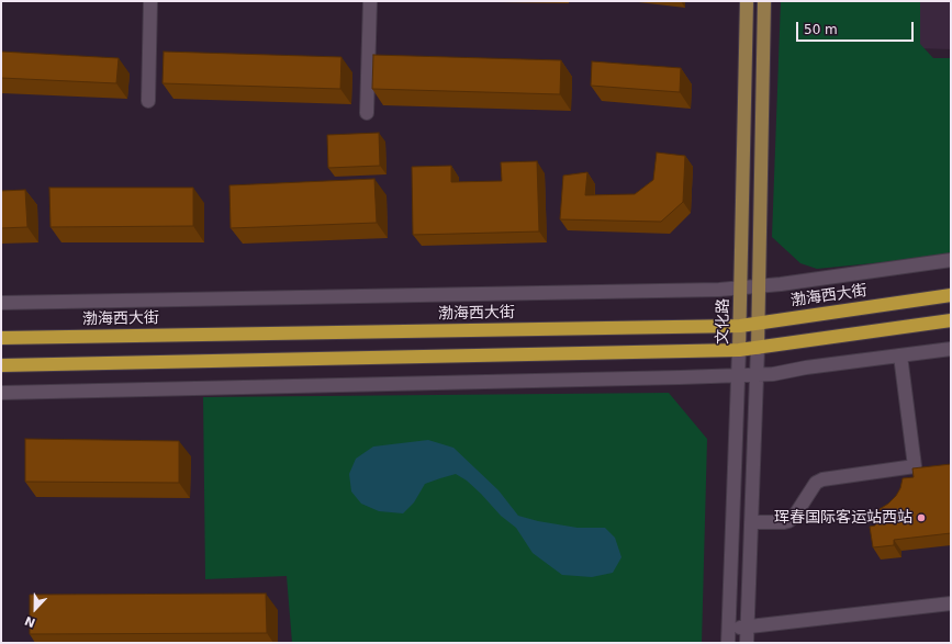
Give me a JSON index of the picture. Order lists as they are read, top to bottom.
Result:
{
  "streets": {
    "highway": ["渤海西大街"],
    "main road": ["文化路"]
  },
  "crossings": [
    ["渤海西大街", "文化路"]
  ],
  "places": ["珲春国际客运站西站"],
  "scale_bar": "50 m",
  "north": "bottom"
}
